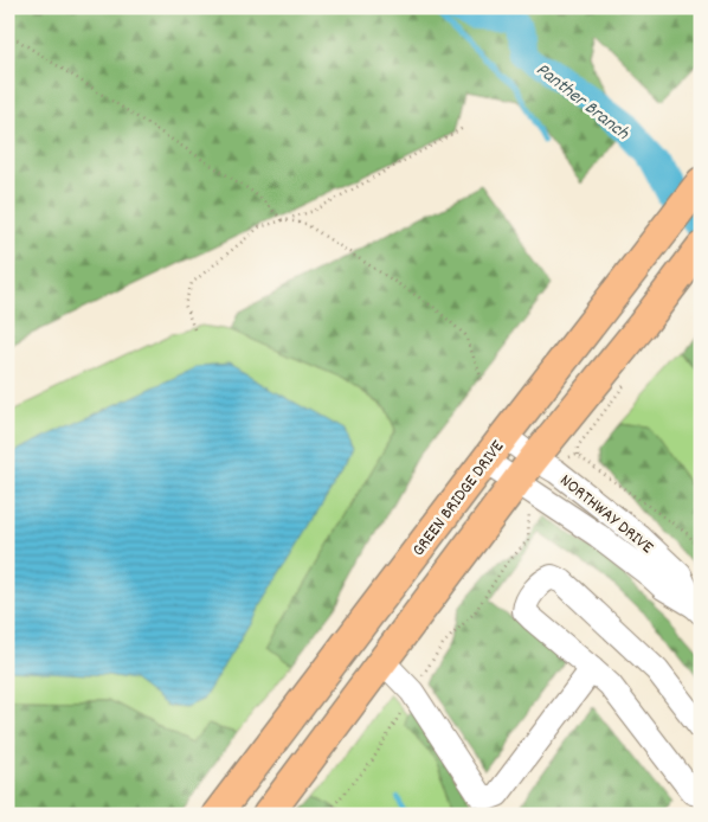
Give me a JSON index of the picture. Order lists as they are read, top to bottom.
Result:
{
  "streets": {
    "main road": ["GREEN BRIDGE DRIVE"],
    "street": ["NORTHWAY DRIVE"]
  },
  "crossings": [
    ["GREEN BRIDGE DRIVE", "NORTHWAY DRIVE"]
  ],
  "water": ["Panther Branch"]
}
